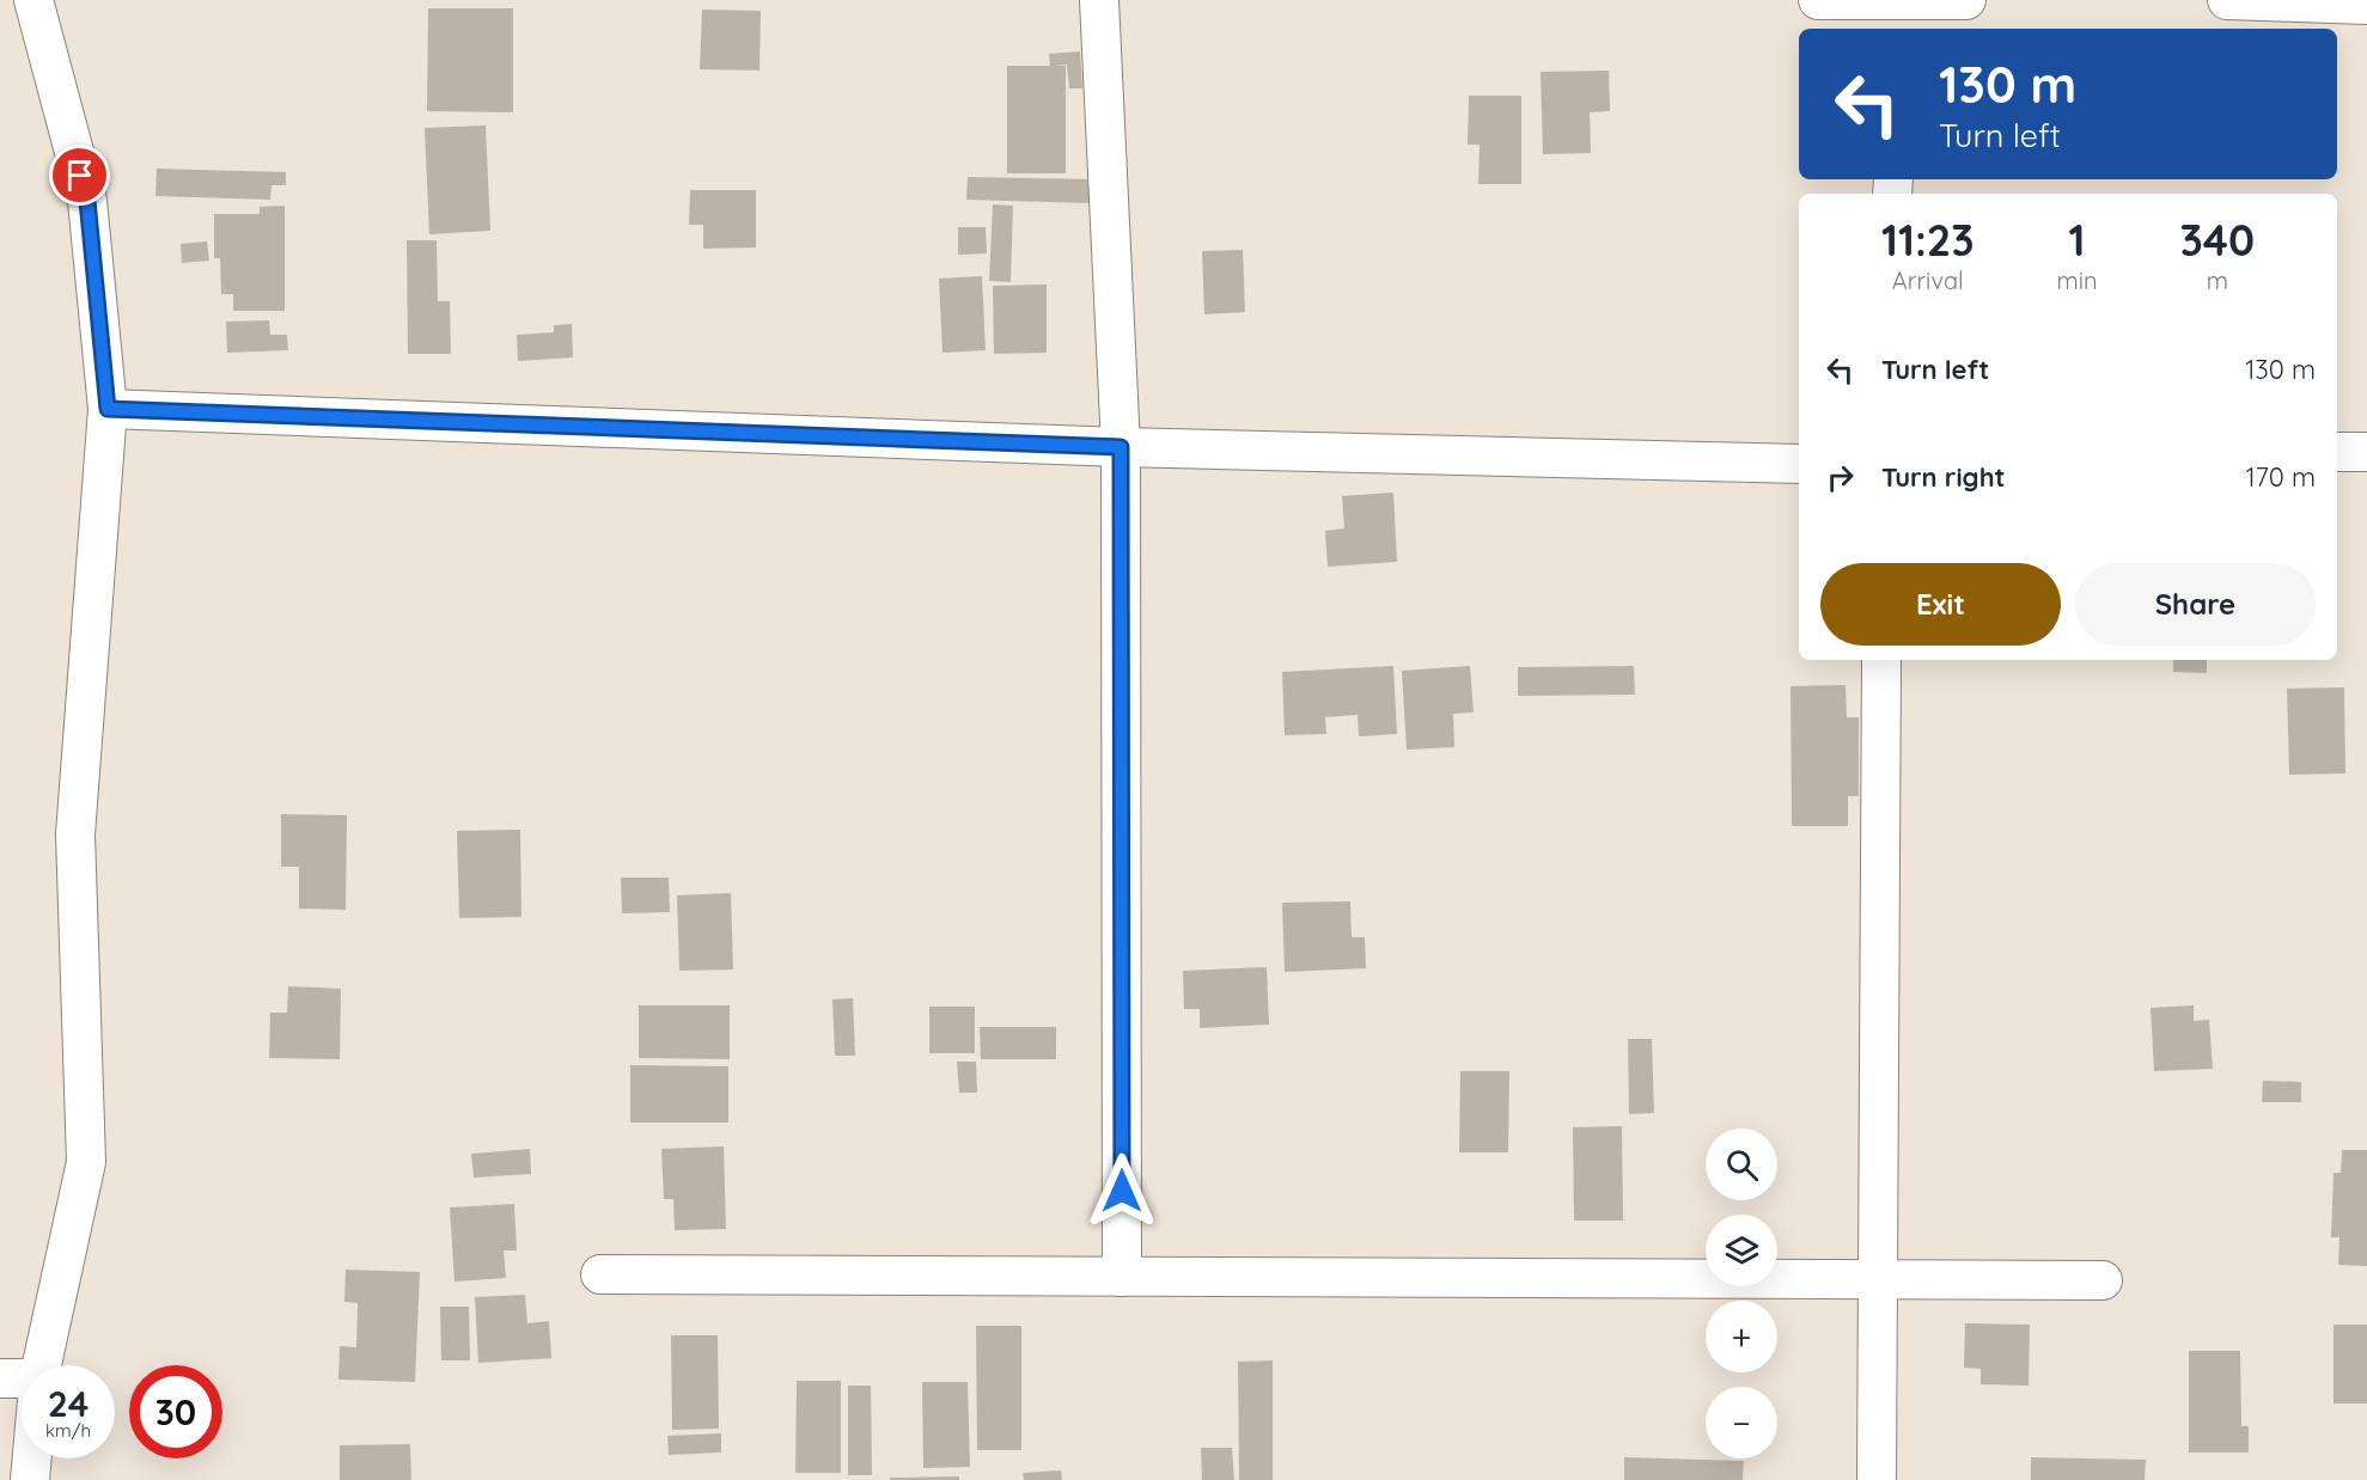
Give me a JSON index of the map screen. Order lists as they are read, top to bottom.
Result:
{
  "page": {
    "turn": ["130 m", "Turn left"],
    "eta": [
      "11:23",
      "Arrival",
      "1",
      "min",
      "340",
      "m"
    ],
    "list": [
      {
        "name": "Turn left",
        "value": "130 m"
      },
      {
        "name": "Turn right",
        "value": "170 m"
      }
    ],
    "buttons": ["Exit", "Share"],
    "map_buttons": ["+", "−"],
    "speed": "24 km/h",
    "limit": "30"
  }
}
